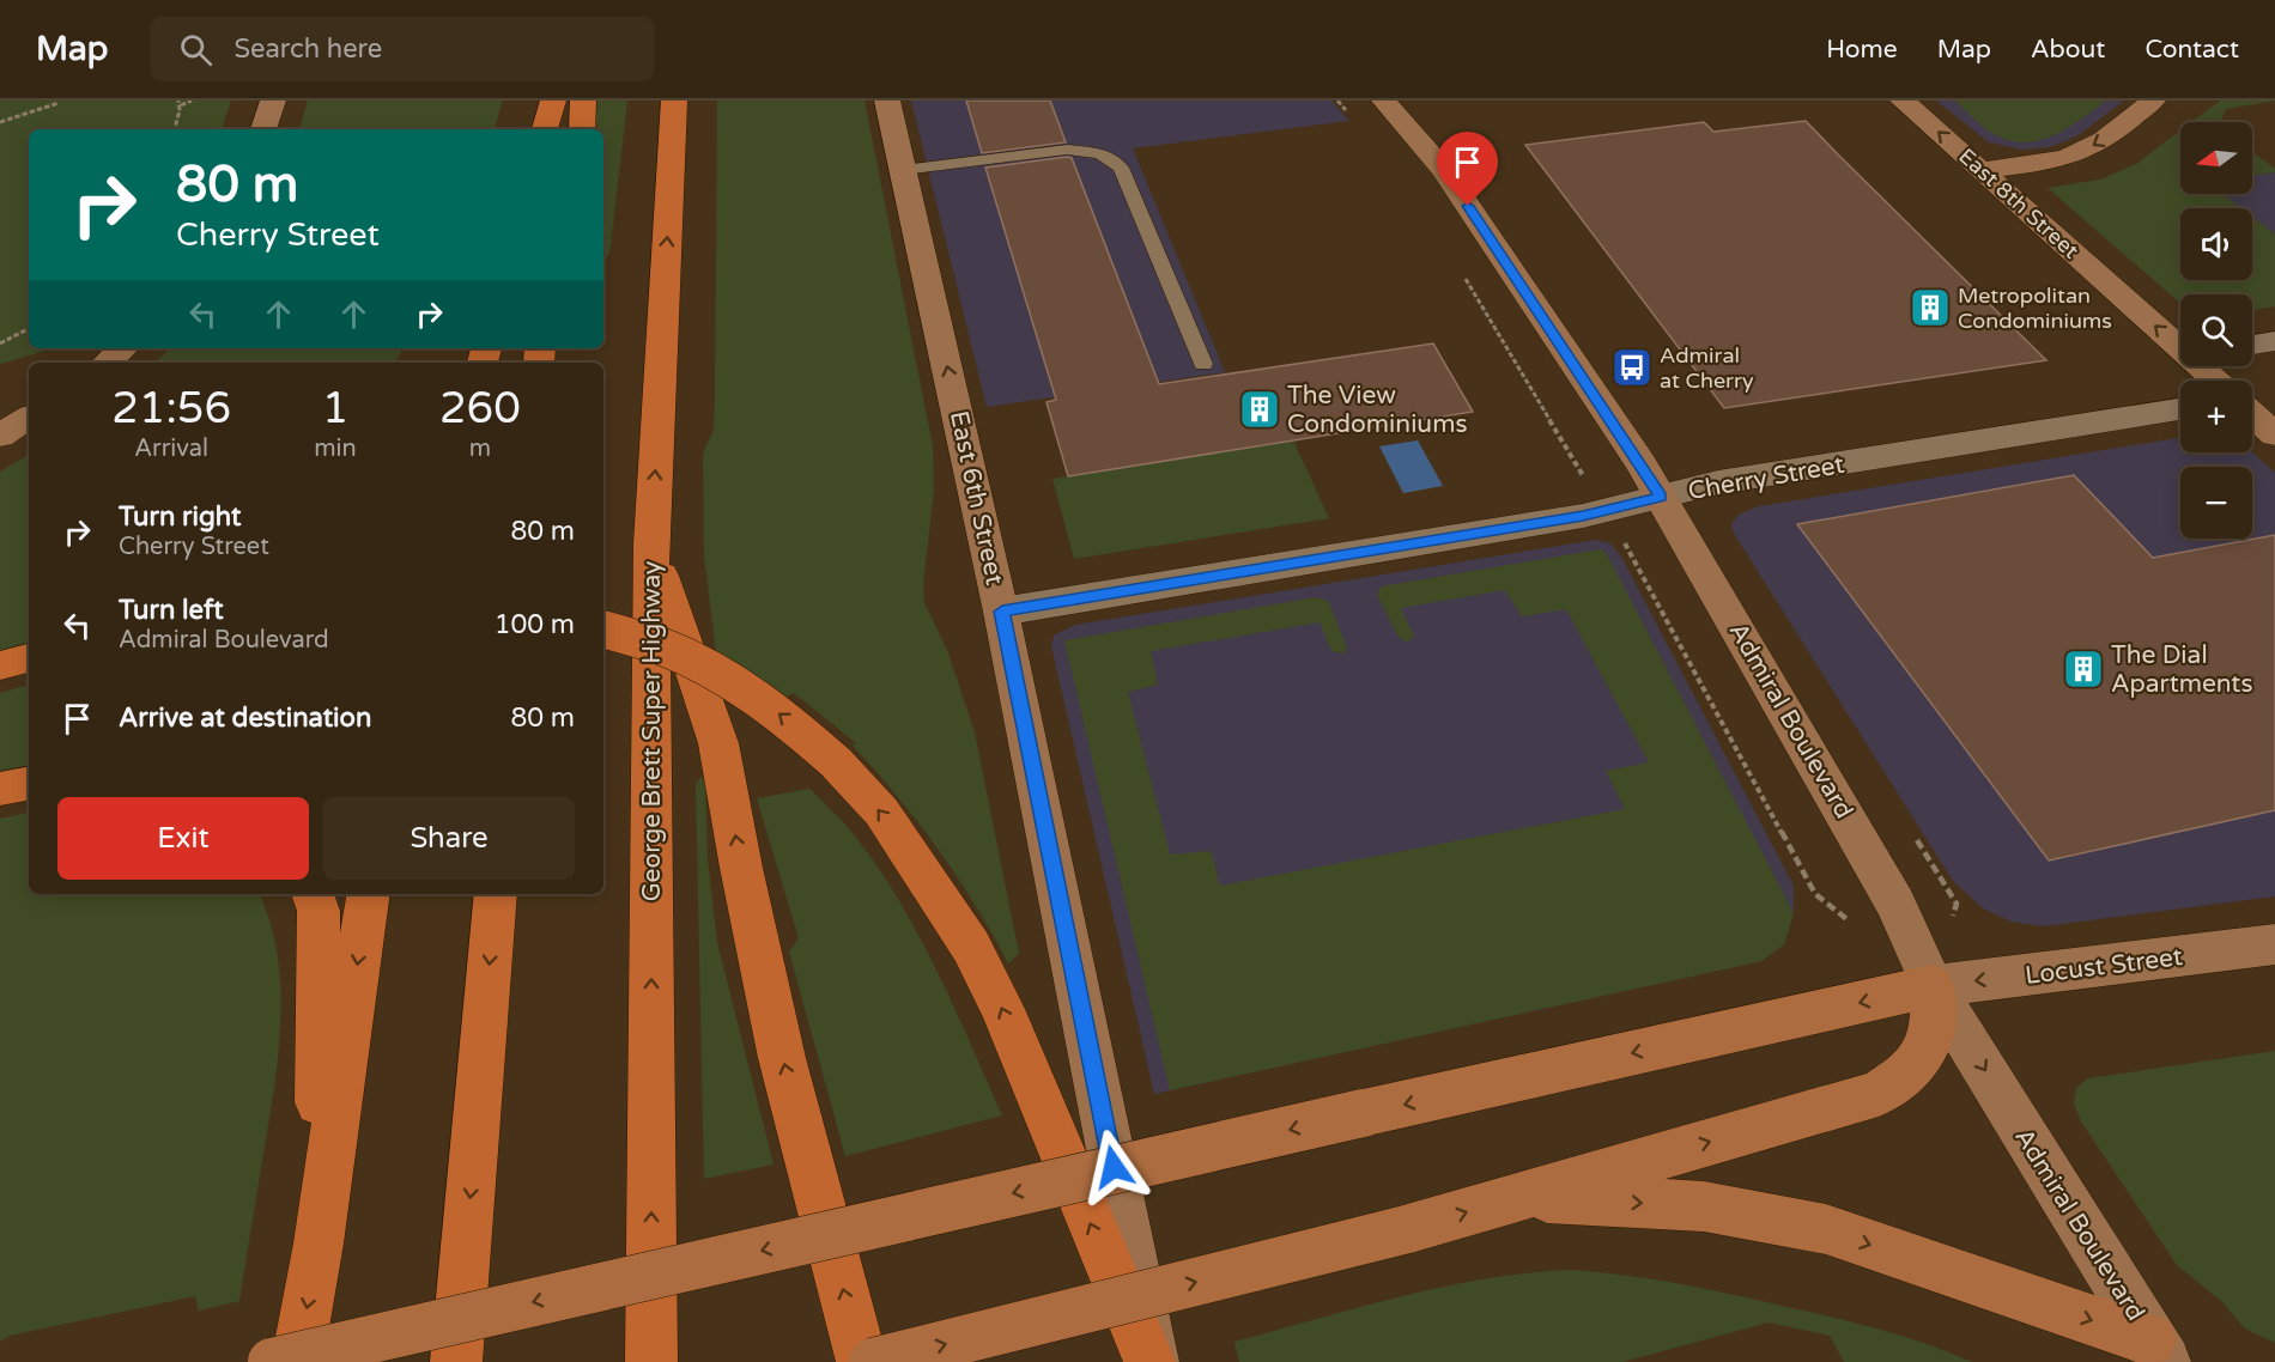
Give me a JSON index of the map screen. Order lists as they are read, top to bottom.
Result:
{
  "streets": {
    "highway": ["George Brett Super Highway"],
    "street": [
      "East 8th Street",
      "Cherry Street",
      "East 6th Street",
      "Admiral Boulevard",
      "Locust Street"
    ]
  },
  "crossings": [
    ["Cherry Street", "East 6th Street"],
    ["Cherry Street", "Admiral Boulevard"],
    ["Admiral Boulevard", "Locust Street"]
  ],
  "one_way": ["East 8th Street", "East 6th Street", "Locust Street"],
  "places": {
    "building": ["Metropolitan Condominiums", "The View Condominiums", "The Dial Apartments"],
    "bus stop": ["Admiral at Cherry"]
  },
  "north": "left",
  "page": {
    "header": "Map",
    "search": "Search here",
    "nav": [
      "Home",
      "Map",
      "About",
      "Contact"
    ],
    "map_buttons": ["+", "−"],
    "turn": ["80 m", "Cherry Street"],
    "eta": [
      "21:56",
      "Arrival",
      "1",
      "min",
      "260",
      "m"
    ],
    "list": [
      {
        "name": "Turn right",
        "note": "Cherry Street",
        "value": "80 m"
      },
      {
        "name": "Turn left",
        "note": "Admiral Boulevard",
        "value": "100 m"
      },
      {
        "name": "Arrive at destination",
        "value": "80 m"
      }
    ],
    "buttons": ["Exit", "Share"]
  }
}
